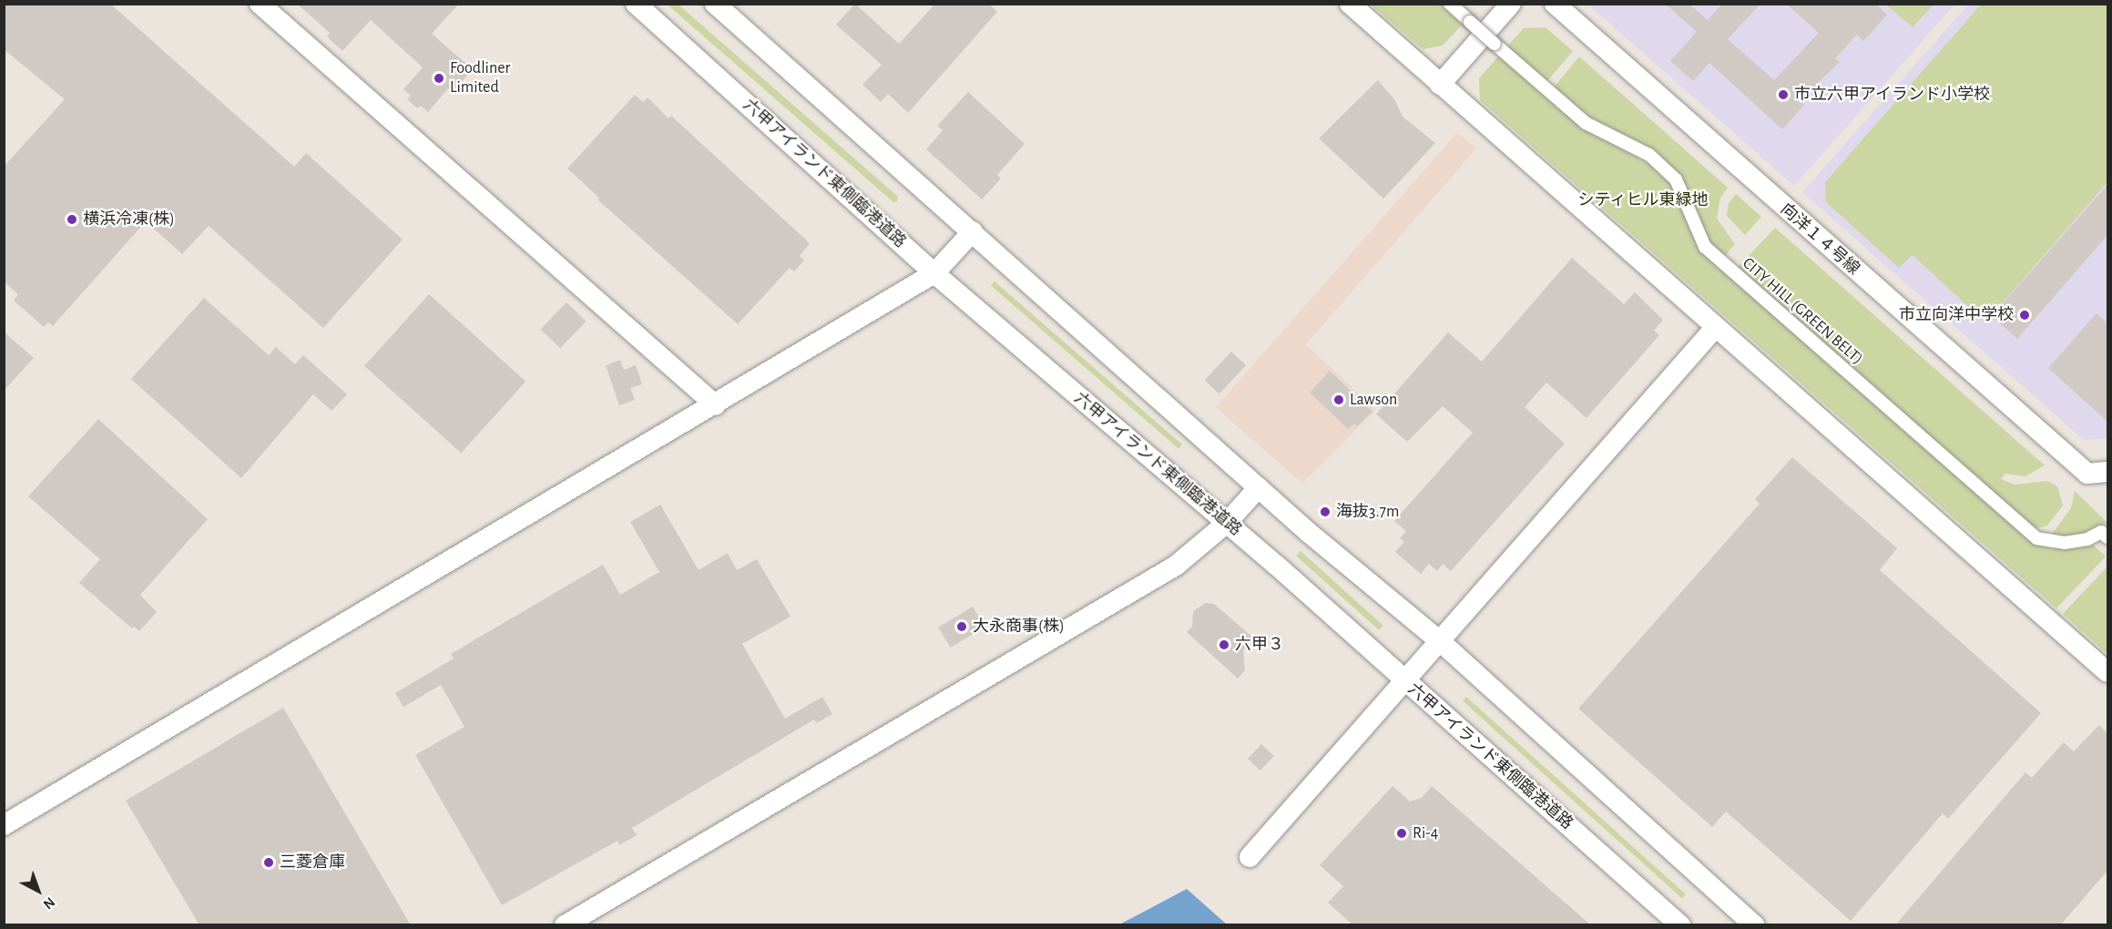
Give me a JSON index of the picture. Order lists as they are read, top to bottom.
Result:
{
  "streets": {
    "street": ["六甲アイランド東側臨港道路", "向洋１４号線", "CITY HILL (GREEN BELT)"]
  },
  "parks": ["シティヒル東緑地"],
  "places": [
    "Foodliner Limited",
    "市立六甲アイランド小学校",
    "横浜冷凍(株)",
    "市立向洋中学校",
    "Lawson",
    "海抜3.7m",
    "大永商事(株)",
    "六甲３",
    "Ri-4",
    "三菱倉庫"
  ],
  "north": "bottom right"
}
